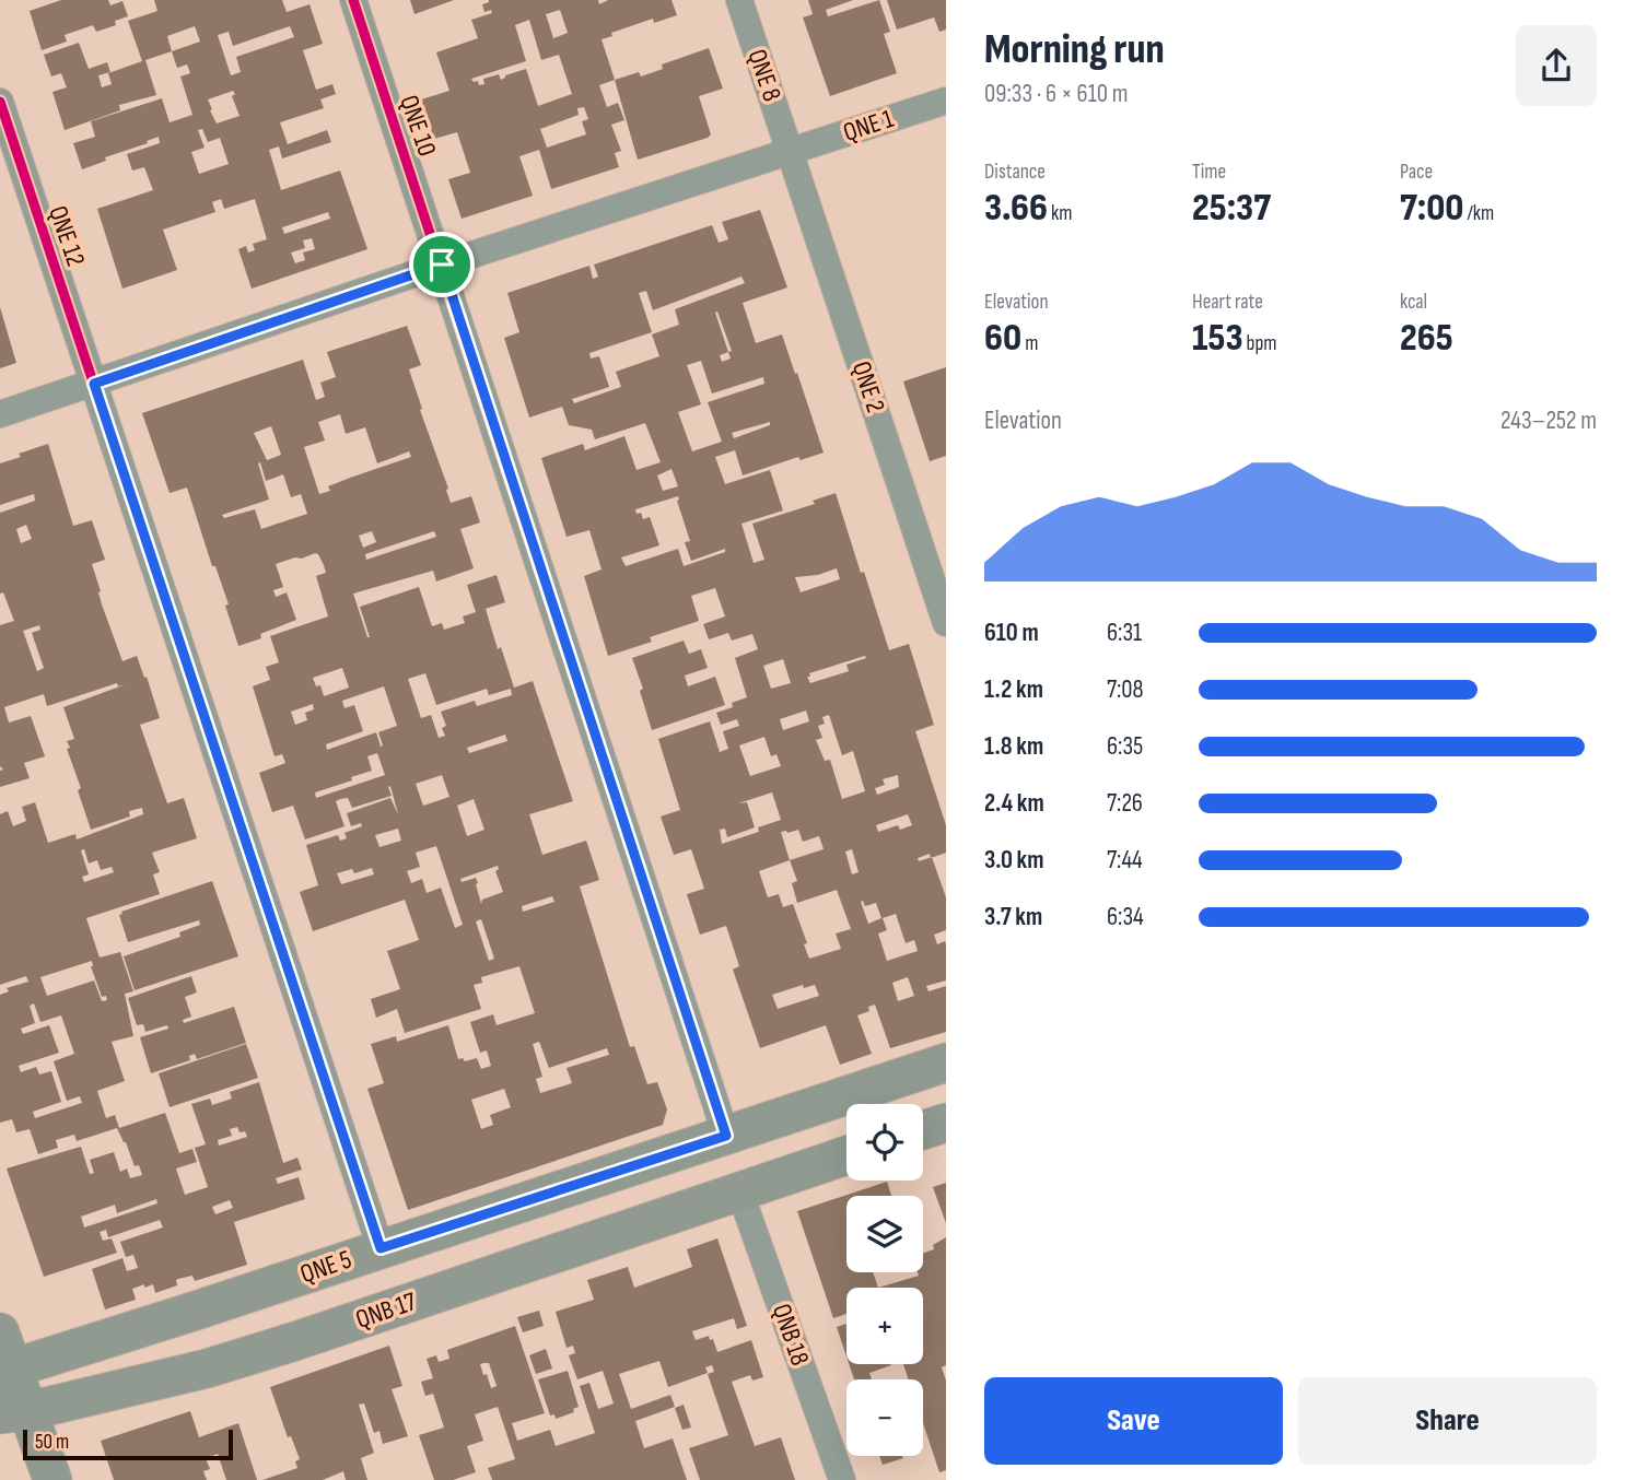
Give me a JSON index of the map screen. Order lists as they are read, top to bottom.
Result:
{
  "streets": {
    "main road": ["QNE 5", "QNB 17"],
    "street": [
      "QNE 8",
      "QNE 10",
      "QNE 1",
      "QNE 12",
      "QNE 2",
      "QNB 18"
    ]
  },
  "crossings": [
    ["QNE 8", "QNE 1"],
    ["QNE 8", "QNE 2"],
    ["QNE 10", "QNE 1"],
    ["QNE 10", "QNE 5"],
    ["QNE 1", "QNE 12"],
    ["QNE 1", "QNE 2"],
    ["QNE 12", "QNE 5"],
    ["QNB 17", "QNB 18"]
  ],
  "scale_bar": "50 m",
  "page": {
    "heading": ["Morning run", "09:33 · 6 × 610 m"],
    "stats": [
      ["Distance", "3.66 km"],
      ["Time", "25:37"],
      ["Pace", "7:00 /km"],
      ["Elevation", "60 m"],
      ["Heart rate", "153 bpm"],
      ["kcal", "265"]
    ],
    "chart": ["Elevation", "243–252 m"],
    "list": [
      {
        "name": "610 m",
        "note": "6:31"
      },
      {
        "name": "1.2 km",
        "note": "7:08"
      },
      {
        "name": "1.8 km",
        "note": "6:35"
      },
      {
        "name": "2.4 km",
        "note": "7:26"
      },
      {
        "name": "3.0 km",
        "note": "7:44"
      },
      {
        "name": "3.7 km",
        "note": "6:34"
      }
    ],
    "map_buttons": ["+", "−"],
    "buttons": ["Save", "Share"],
    "scale": "50 m"
  }
}
